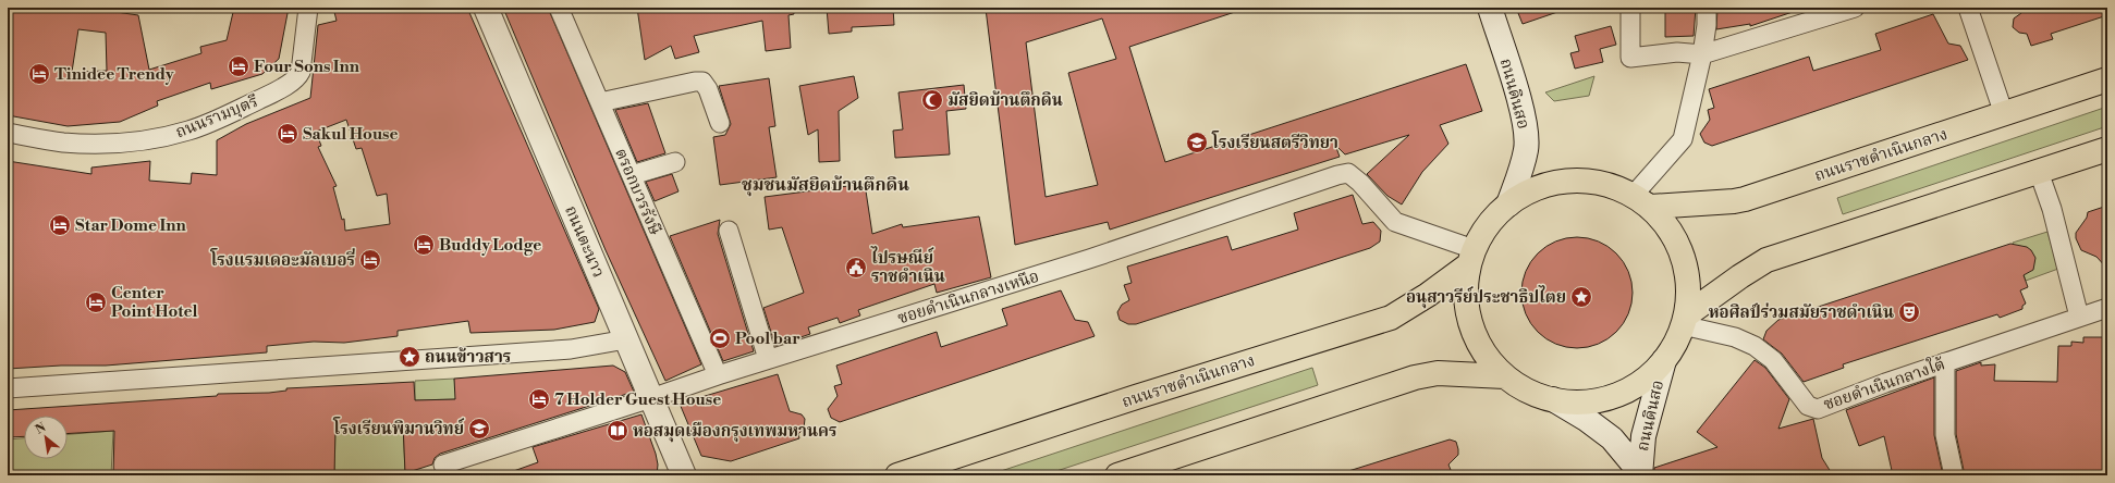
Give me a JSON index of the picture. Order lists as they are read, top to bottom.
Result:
{
  "streets": {
    "main road": ["ถนนราชดำเนินกลาง"],
    "street": [
      "ถนนดินสอ",
      "ถนนรามบุตรี",
      "ตรอกบวรรังษี",
      "ถนนตะนาว",
      "ซอยดำเนินกลางเหนือ",
      "ซอยดำเนินกลางใต้"
    ]
  },
  "crossings": [
    ["ถนนราชดำเนินกลาง", "ซอยดำเนินกลางเหนือ"],
    ["ตรอกบวรรังษี", "ซอยดำเนินกลางเหนือ"],
    ["ถนนตะนาว", "ซอยดำเนินกลางเหนือ"]
  ],
  "districts": ["ชุมชนมัสยิดบ้านตึกดิน"],
  "places": {
    "hotel": [
      "Four Sons Inn",
      "Tinidee Trendy",
      "Sakul House",
      "Star Dome Inn",
      "Buddy Lodge",
      "โรงแรมเดอะมัลเบอรี่",
      "Center Point Hotel",
      "7 Holder Guest House"
    ],
    "mosque": ["มัสยิดบ้านตึกดิน"],
    "school or university": ["โรงเรียนสตรีวิทยา", "โรงเรียนพิมานวิทย์"],
    "public building": ["ไปรษณีย์ ราชดำเนิน"],
    "place": ["อนุสาวรีย์ประชาธิปไตย", "ถนนข้าวสาร"],
    "theatre": ["หอศิลป์ร่วมสมัยราชดำเนิน"],
    "sports": ["Pool bar"],
    "library": ["หอสมุดเมืองกรุงเทพมหานคร"]
  },
  "north": "top left"
}
